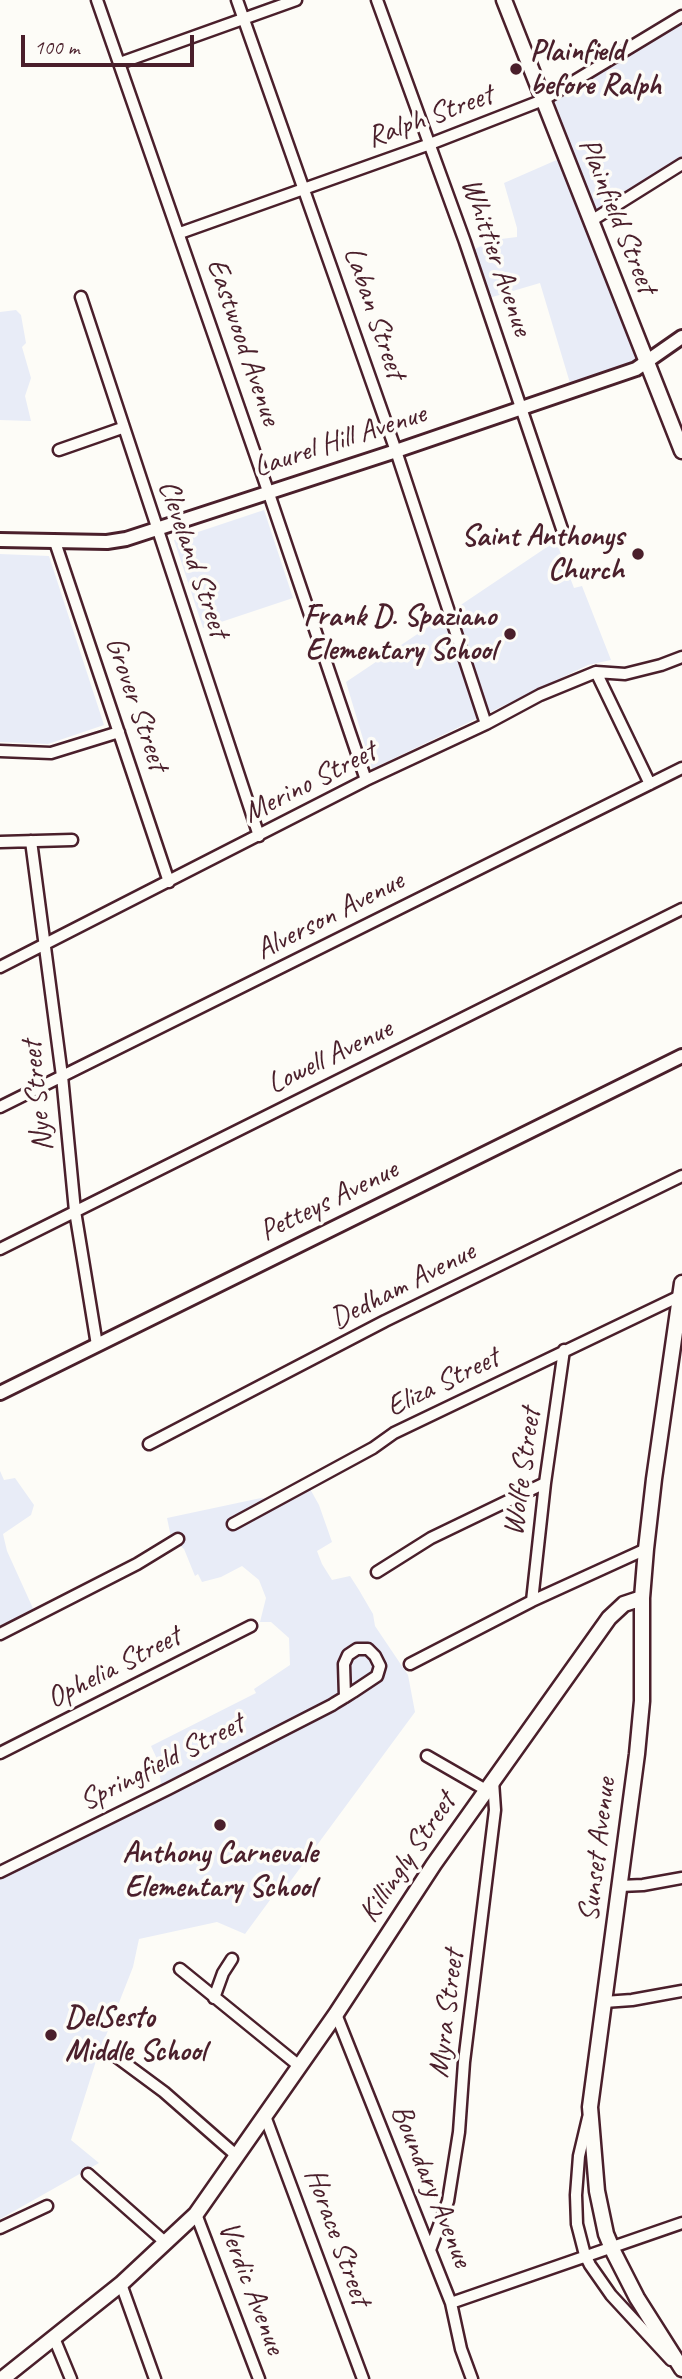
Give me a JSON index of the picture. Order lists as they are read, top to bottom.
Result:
{
  "streets": {
    "main road": ["Plainfield Street", "Sunset Avenue", "Killingly Street"],
    "street": [
      "Ralph Street",
      "Whittier Avenue",
      "Laban Street",
      "Eastwood Avenue",
      "Laurel Hill Avenue",
      "Cleveland Street",
      "Grover Street",
      "Merino Street",
      "Alverson Avenue",
      "Lowell Avenue",
      "Nye Street",
      "Petteys Avenue",
      "Dedham Avenue",
      "Eliza Street",
      "Wolfe Street",
      "Ophelia Street",
      "Springfield Street",
      "Myra Street",
      "Boundary Avenue",
      "Horace Street",
      "Verdic Avenue"
    ]
  },
  "crossings": [
    ["Ralph Street", "Plainfield Street"],
    ["Ralph Street", "Whittier Avenue"],
    ["Ralph Street", "Laban Street"],
    ["Ralph Street", "Eastwood Avenue"],
    ["Plainfield Street", "Laurel Hill Avenue"],
    ["Whittier Avenue", "Laurel Hill Avenue"],
    ["Laban Street", "Laurel Hill Avenue"],
    ["Laban Street", "Merino Street"],
    ["Eastwood Avenue", "Laurel Hill Avenue"],
    ["Eastwood Avenue", "Merino Street"],
    ["Laurel Hill Avenue", "Cleveland Street"],
    ["Laurel Hill Avenue", "Grover Street"],
    ["Cleveland Street", "Merino Street"],
    ["Grover Street", "Merino Street"],
    ["Merino Street", "Nye Street"],
    ["Alverson Avenue", "Nye Street"],
    ["Lowell Avenue", "Nye Street"],
    ["Nye Street", "Petteys Avenue"],
    ["Eliza Street", "Wolfe Street"],
    ["Sunset Avenue", "Killingly Street"],
    ["Killingly Street", "Myra Street"],
    ["Killingly Street", "Boundary Avenue"],
    ["Killingly Street", "Horace Street"],
    ["Killingly Street", "Verdic Avenue"],
    ["Myra Street", "Boundary Avenue"]
  ],
  "places": [
    "Plainfield before Ralph",
    "Saint Anthonys Church",
    "Frank D. Spaziano Elementary School",
    "Anthony Carnevale Elementary School",
    "DelSesto Middle School"
  ],
  "scale_bar": "100 m"
}
